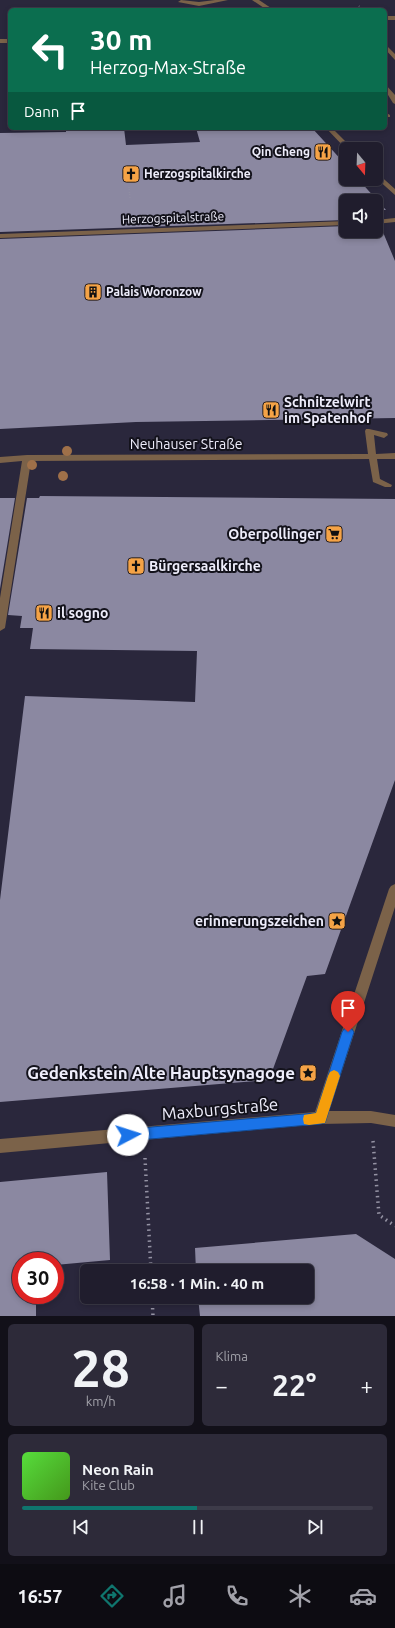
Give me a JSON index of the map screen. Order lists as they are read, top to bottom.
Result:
{
  "streets": {
    "street": ["Herzogspitalstraße", "Neuhauser Straße", "Maxburgstraße"]
  },
  "places": {
    "restaurant": ["Qin Cheng", "Schnitzelwirt im Spatenhof", "il sogno"],
    "church": ["Herzogspitalkirche", "Bürgersaalkirche"],
    "building": ["Palais Woronzow"],
    "supermarket": ["Oberpollinger"],
    "place": ["erinnerungszeichen", "Gedenkstein Alte Hauptsynagoge"]
  },
  "north": "bottom",
  "page": {
    "turn": ["30 m", "Herzog-Max-Straße"],
    "then": "Dann",
    "limit": "30",
    "trip": "16:58 · 1 Min. · 40 m",
    "tile": [
      ["28", "km/h"],
      "Klima"
    ],
    "heat": ["−", "22°", "+"],
    "song": ["Neon Rain", "Kite Club"],
    "tabs": "16:57"
  }
}
